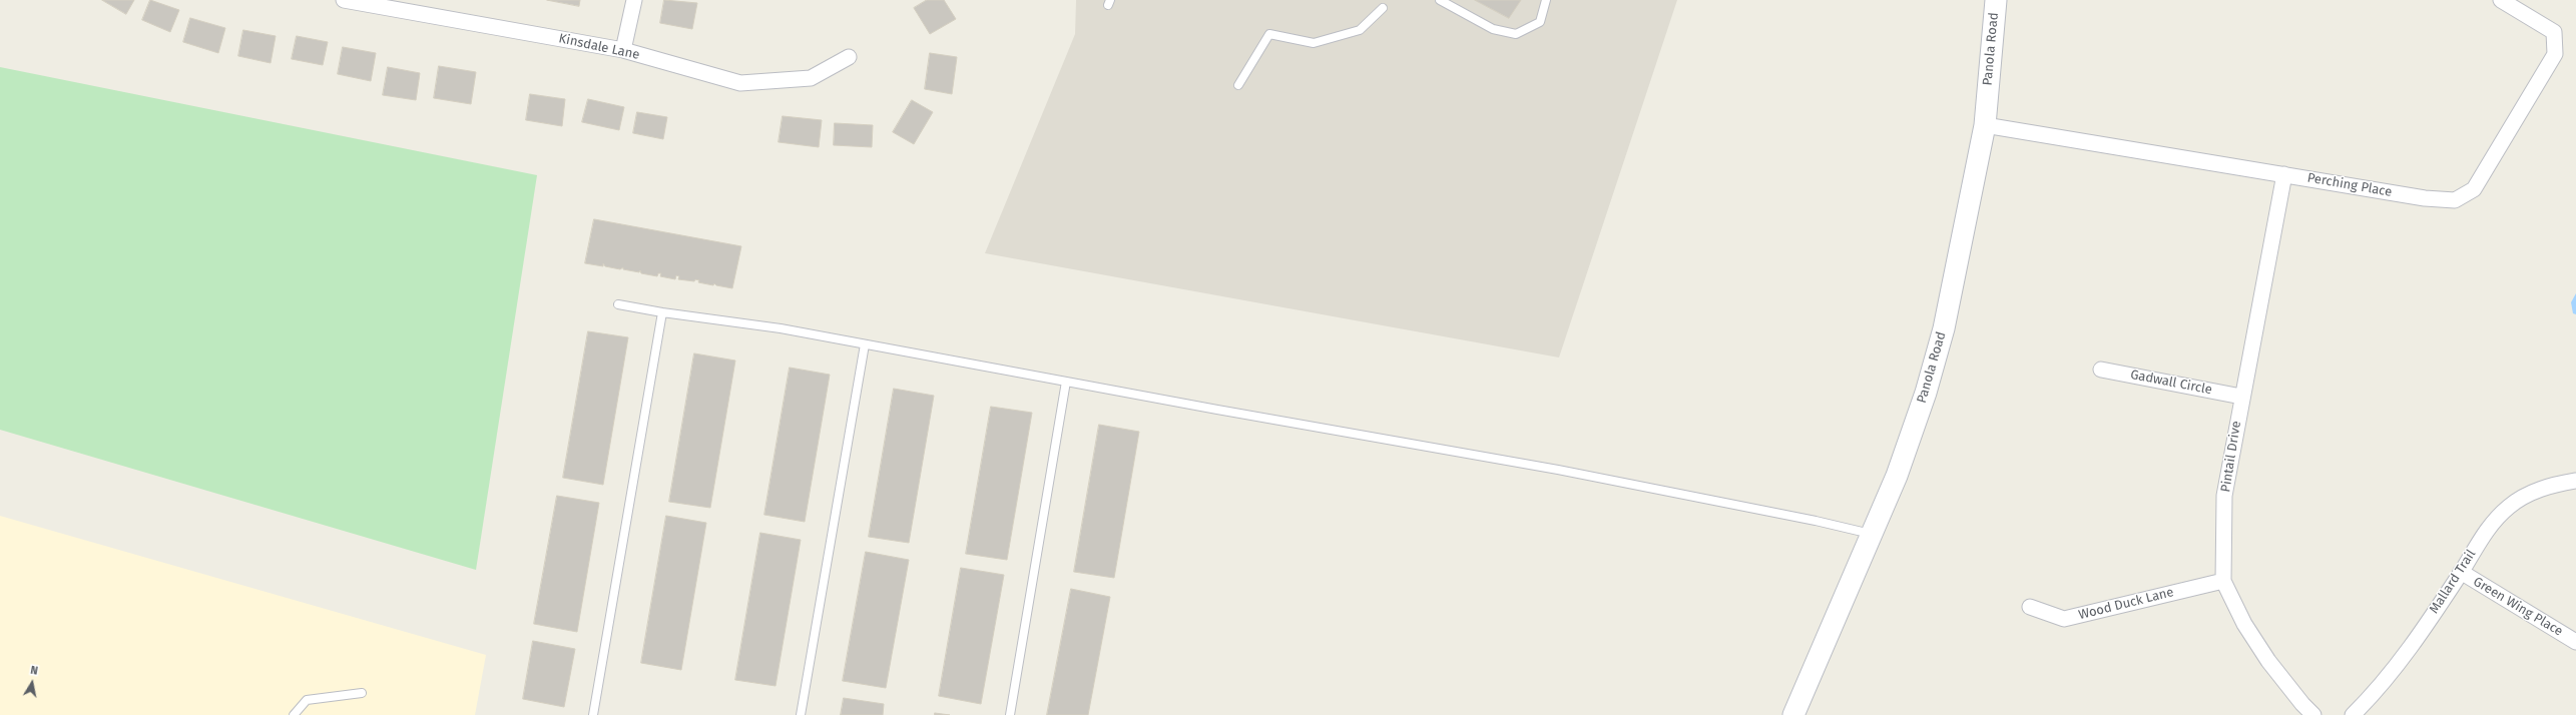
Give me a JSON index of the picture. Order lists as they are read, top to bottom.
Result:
{
  "streets": {
    "main road": ["Panola Road"],
    "street": [
      "Kinsdale Lane",
      "Perching Place",
      "Gadwall Circle",
      "Pintail Drive",
      "Mallard Trail",
      "Wood Duck Lane",
      "Green Wing Place"
    ]
  },
  "crossings": [
    ["Panola Road", "Perching Place"],
    ["Perching Place", "Pintail Drive"],
    ["Gadwall Circle", "Pintail Drive"],
    ["Pintail Drive", "Wood Duck Lane"],
    ["Mallard Trail", "Green Wing Place"]
  ],
  "north": "top"
}
